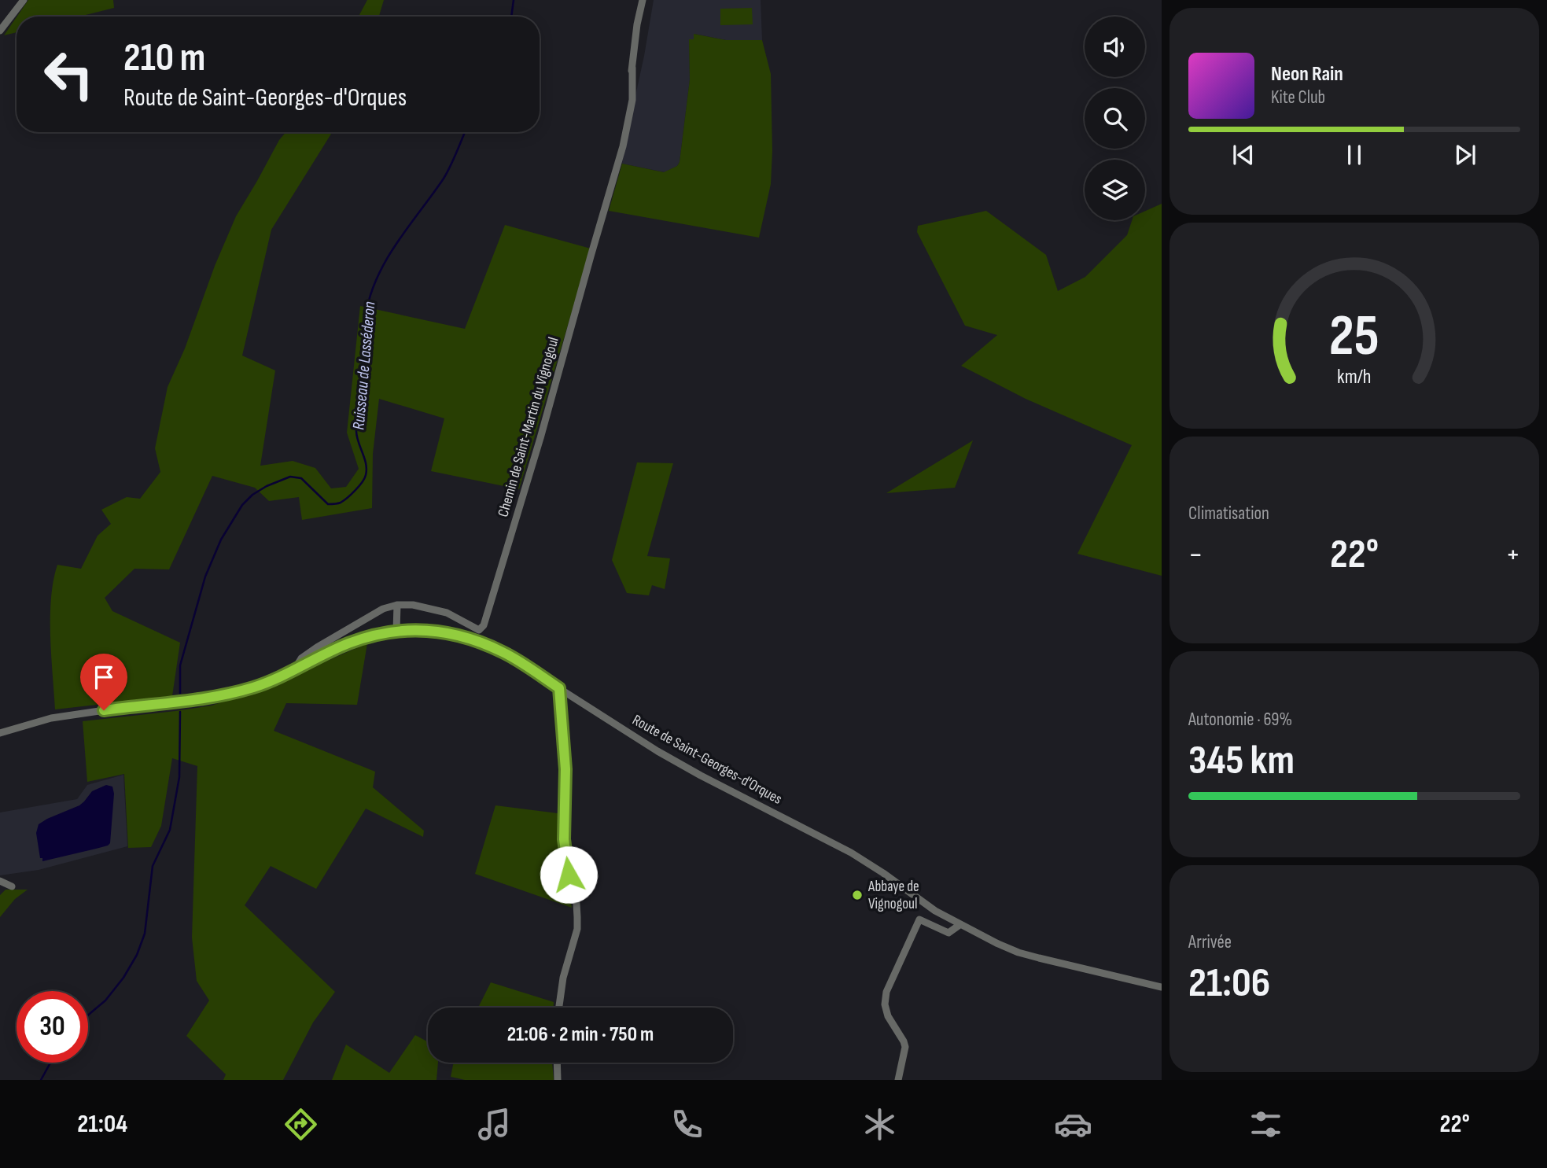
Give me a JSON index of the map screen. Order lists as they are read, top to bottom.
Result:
{
  "streets": {
    "street": ["Chemin de Saint-Martin du Vignogoul", "Route de Saint-Georges-d'Orques"]
  },
  "crossings": [
    ["Chemin de Saint-Martin du Vignogoul", "Route de Saint-Georges-d'Orques"]
  ],
  "water": ["Ruisseau de Lasséderon"],
  "places": ["Abbaye de Vignogoul"],
  "page": {
    "turn": ["210 m", "Route de Saint-Georges-d'Orques"],
    "song": ["Neon Rain", "Kite Club"],
    "tile": [
      "Climatisation",
      ["Autonomie · 69%", "345 km"],
      ["Arrivée", "21:06"]
    ],
    "heat": ["−", "22°", "+"],
    "limit": "30",
    "trip": "21:06 · 2 min · 750 m",
    "tabs": ["21:04", "22°"],
    "gauge": ["25", "km/h"]
  }
}
